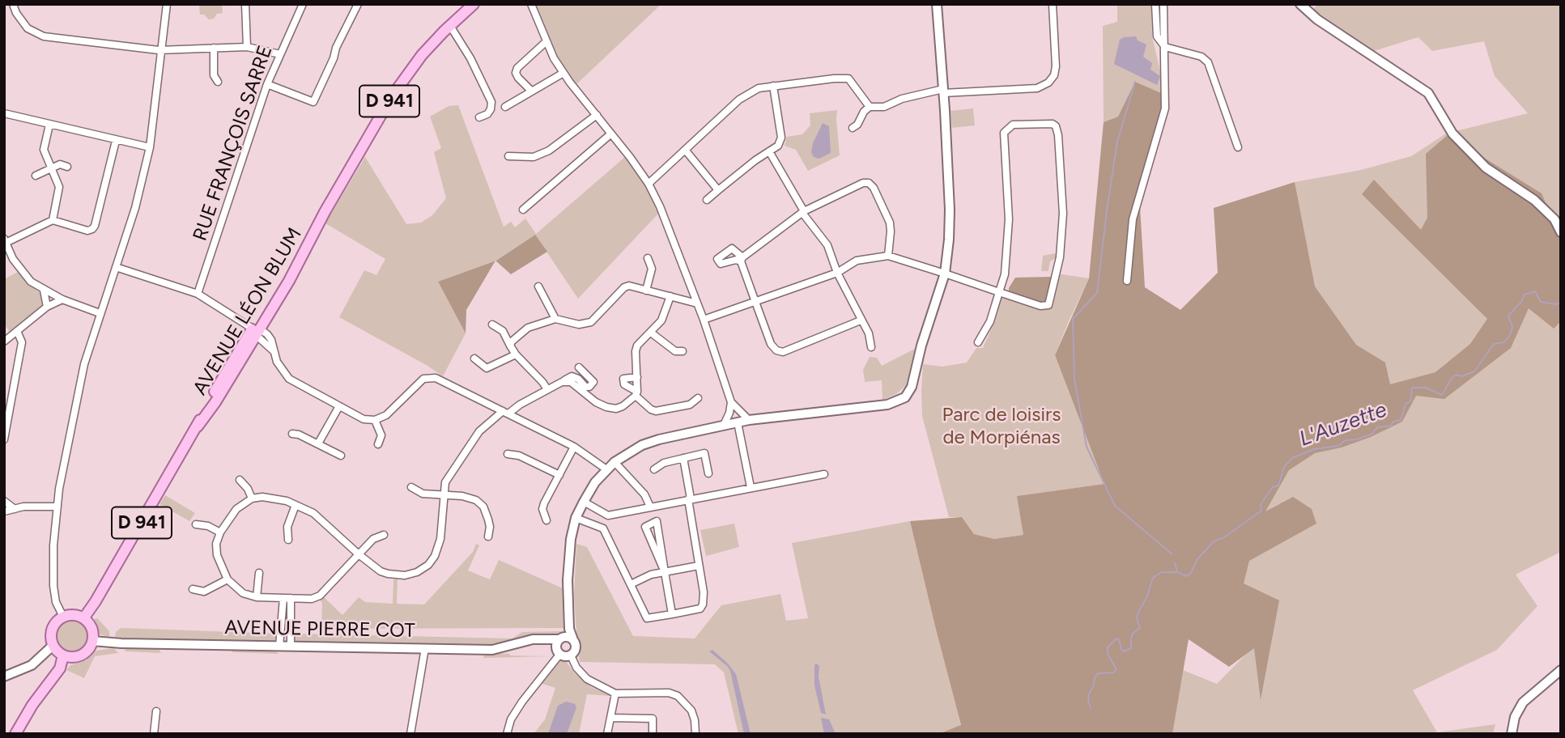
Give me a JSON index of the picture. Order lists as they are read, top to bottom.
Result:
{
  "streets": {
    "main road": ["D 941", "AVENUE LÉON BLUM"],
    "street": ["RUE FRANÇOIS SARRE", "AVENUE PIERRE COT"]
  },
  "crossings": [
    ["AVENUE LÉON BLUM", "AVENUE PIERRE COT"]
  ],
  "water": ["L'Auzette"],
  "parks": ["Parc de loisirs de Morpiénas"]
}
